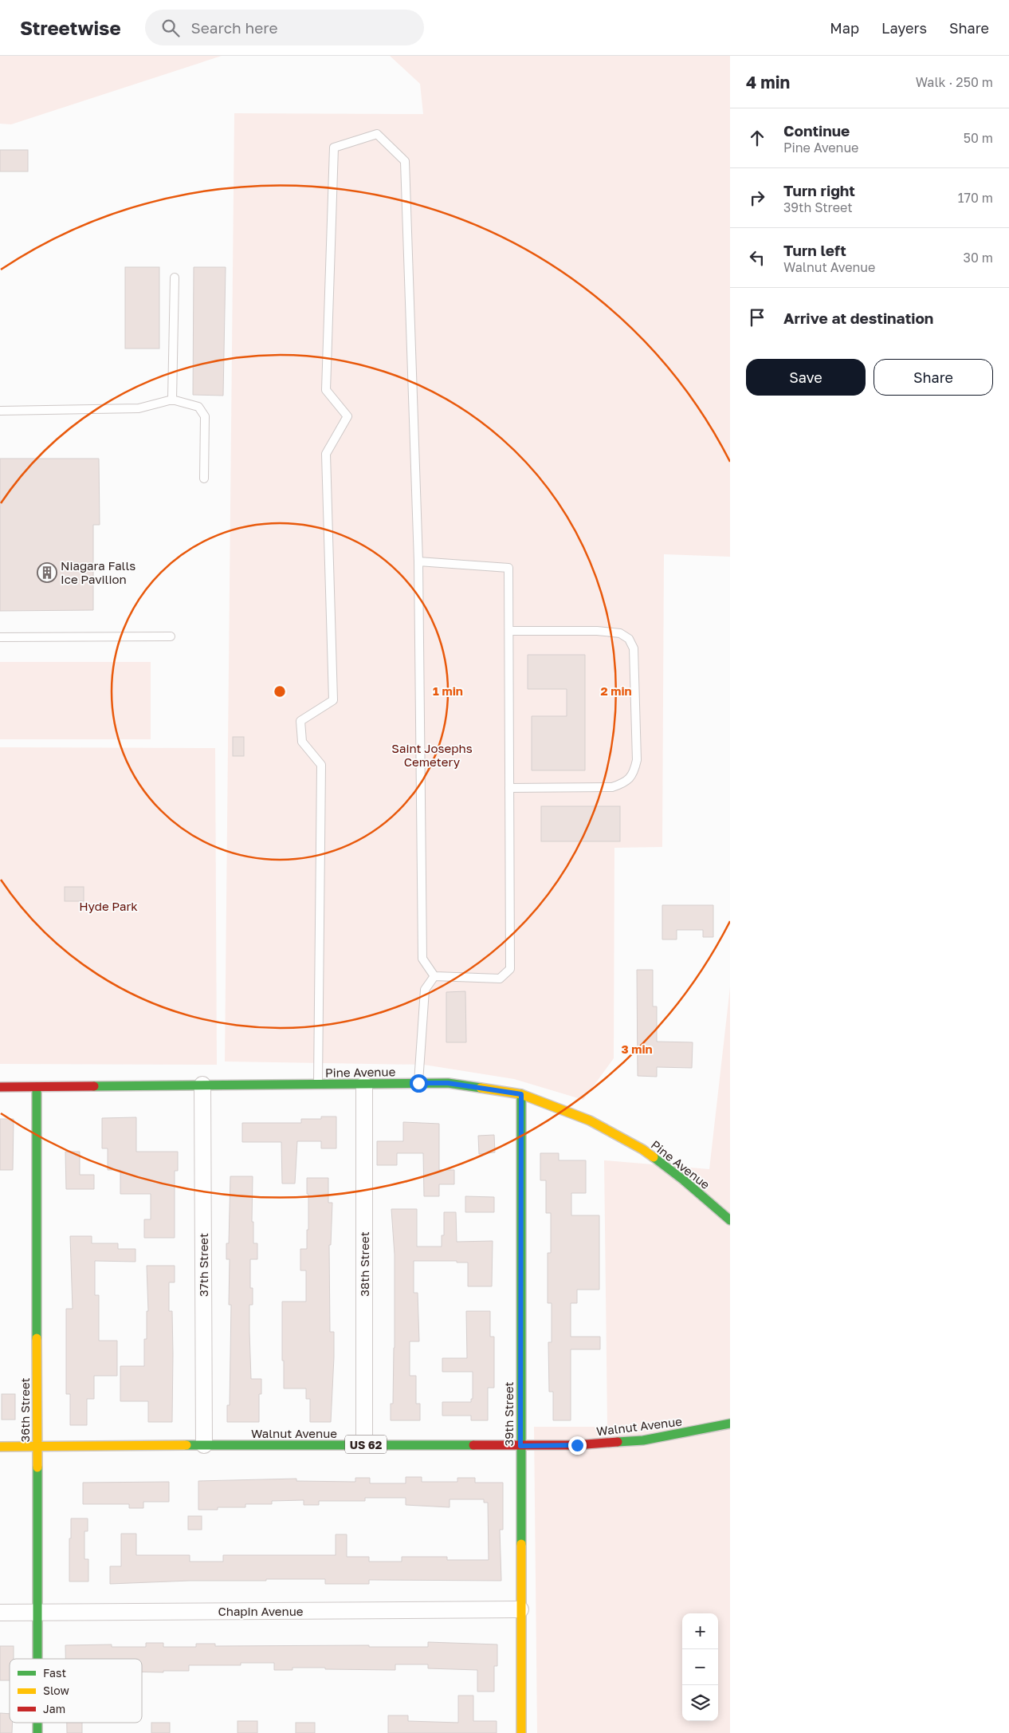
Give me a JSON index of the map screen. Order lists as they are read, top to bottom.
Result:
{
  "streets": {
    "main road": [
      "Pine Avenue",
      "36th Street",
      "39th Street",
      "Walnut Avenue",
      "US 62"
    ],
    "street": ["38th Street", "37th Street", "Chapin Avenue"]
  },
  "crossings": [
    ["Pine Avenue", "38th Street"],
    ["Pine Avenue", "37th Street"],
    ["Pine Avenue", "36th Street"],
    ["Pine Avenue", "39th Street"],
    ["38th Street", "Walnut Avenue"],
    ["37th Street", "Walnut Avenue"],
    ["36th Street", "Walnut Avenue"],
    ["36th Street", "Chapin Avenue"],
    ["39th Street", "Walnut Avenue"],
    ["39th Street", "Chapin Avenue"]
  ],
  "parks": ["Saint Josephs Cemetery", "Hyde Park"],
  "places": {
    "building": ["Niagara Falls Ice Pavilion"]
  },
  "legend": ["Fast", "Slow", "Jam"],
  "page": {
    "header": "Streetwise",
    "search": "Search here",
    "nav": ["Map", "Layers", "Share"],
    "heading": ["4 min", "Walk · 250 m"],
    "list": [
      ["Continue", "Pine Avenue", "50 m"],
      ["Turn right", "39th Street", "170 m"],
      ["Turn left", "Walnut Avenue", "30 m"],
      "Arrive at destination"
    ],
    "buttons": ["Save", "Share"],
    "map_buttons": ["+", "−"]
  },
  "rings": ["1 min", "2 min", "3 min"]
}
